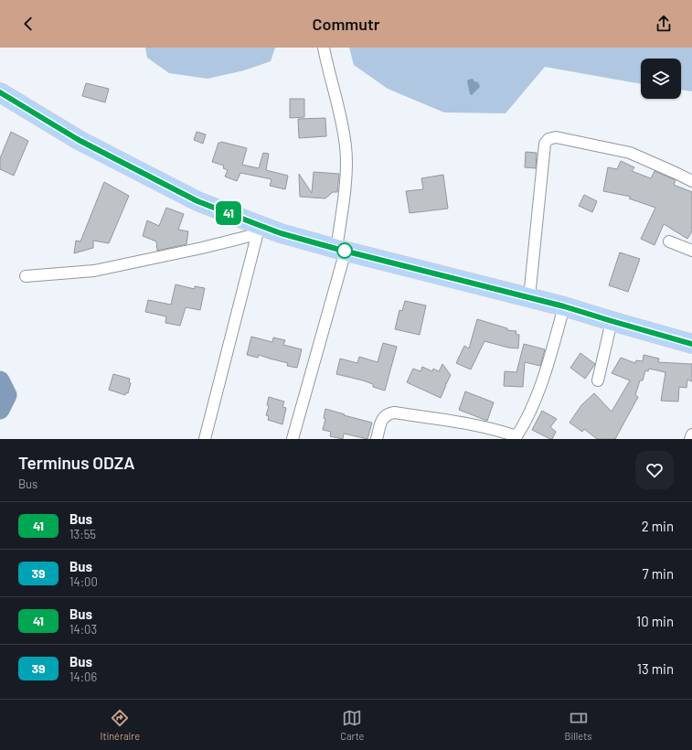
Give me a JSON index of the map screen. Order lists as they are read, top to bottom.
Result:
{
  "lines": ["bus line 41"],
  "page": {
    "header": "Commutr",
    "on_map": "41",
    "heading": ["Terminus ODZA", "Bus"],
    "list": [
      {
        "mark": "41",
        "name": "Bus",
        "note": "13:55",
        "value": "2 min"
      },
      {
        "mark": "39",
        "name": "Bus",
        "note": "14:00",
        "value": "7 min"
      },
      {
        "mark": "41",
        "name": "Bus",
        "note": "14:03",
        "value": "10 min"
      },
      {
        "mark": "39",
        "name": "Bus",
        "note": "14:06",
        "value": "13 min"
      }
    ],
    "tabs": ["Itinéraire", "Carte", "Billets"]
  }
}
